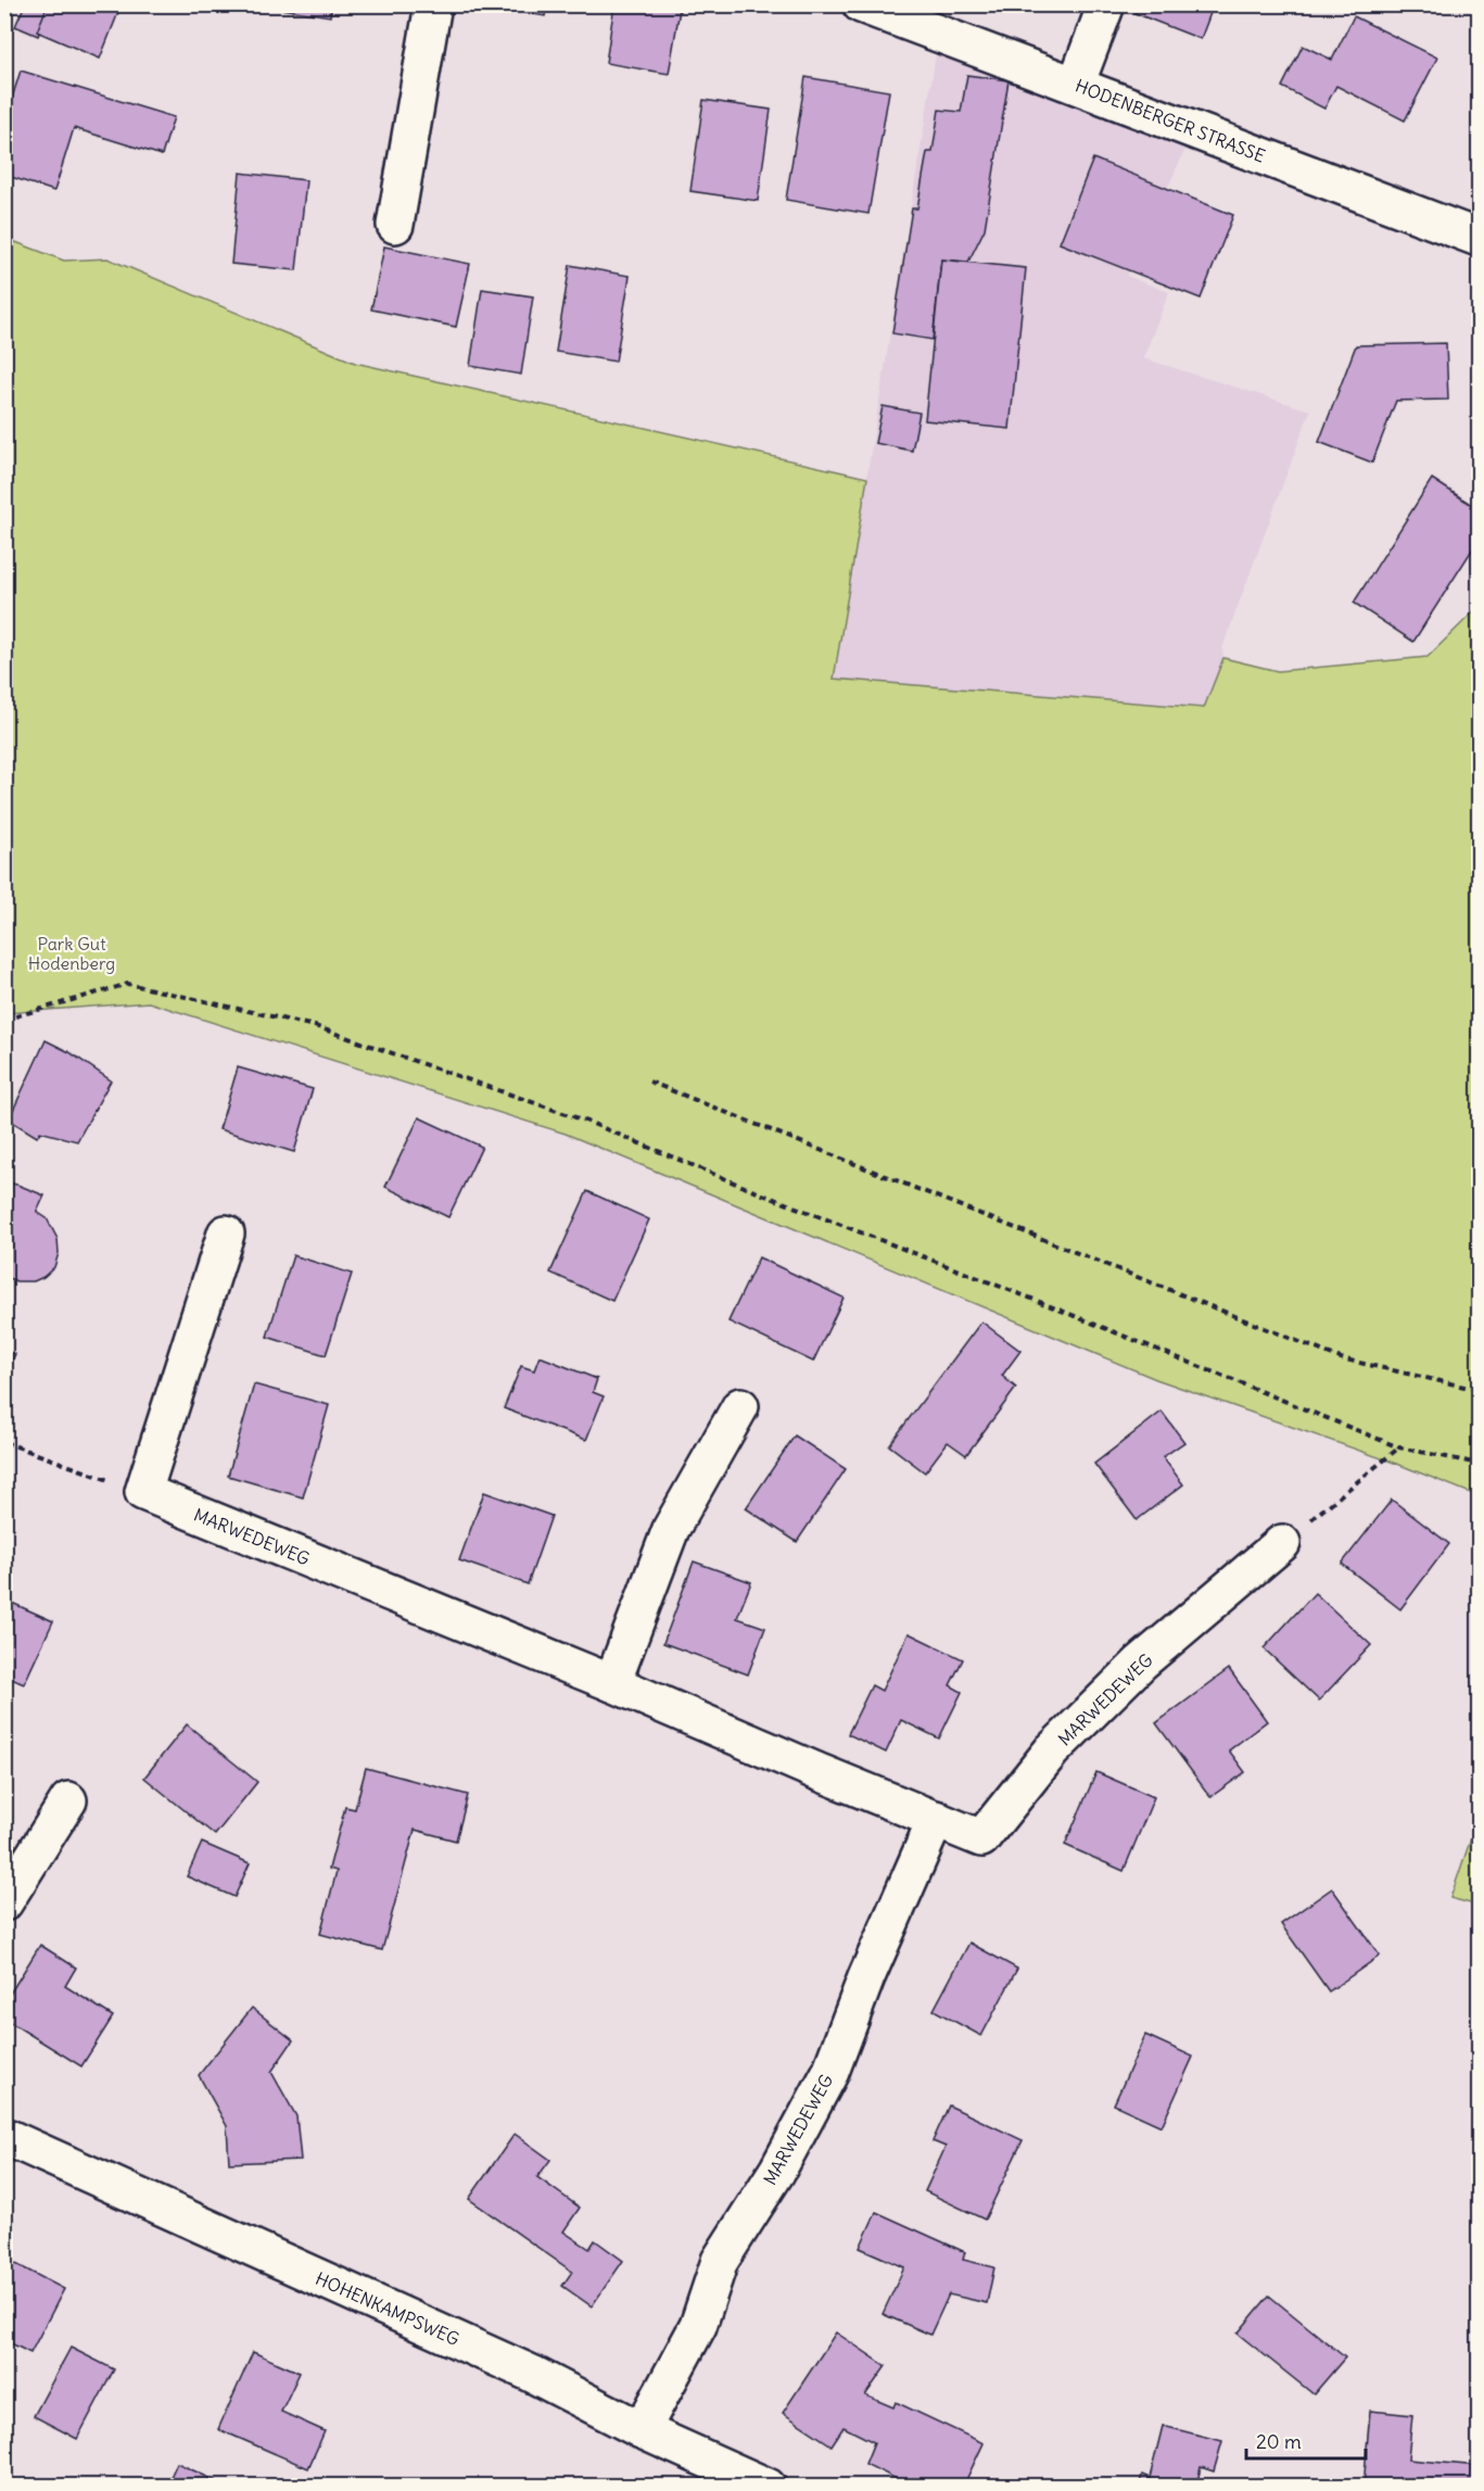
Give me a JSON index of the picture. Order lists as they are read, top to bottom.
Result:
{
  "streets": {
    "street": ["HODENBERGER STRASSE", "MARWEDEWEG", "HOHENKAMPSWEG"]
  },
  "crossings": [
    ["MARWEDEWEG", "HOHENKAMPSWEG"]
  ],
  "parks": ["Park Gut Hodenberg"],
  "scale_bar": "20 m"
}
